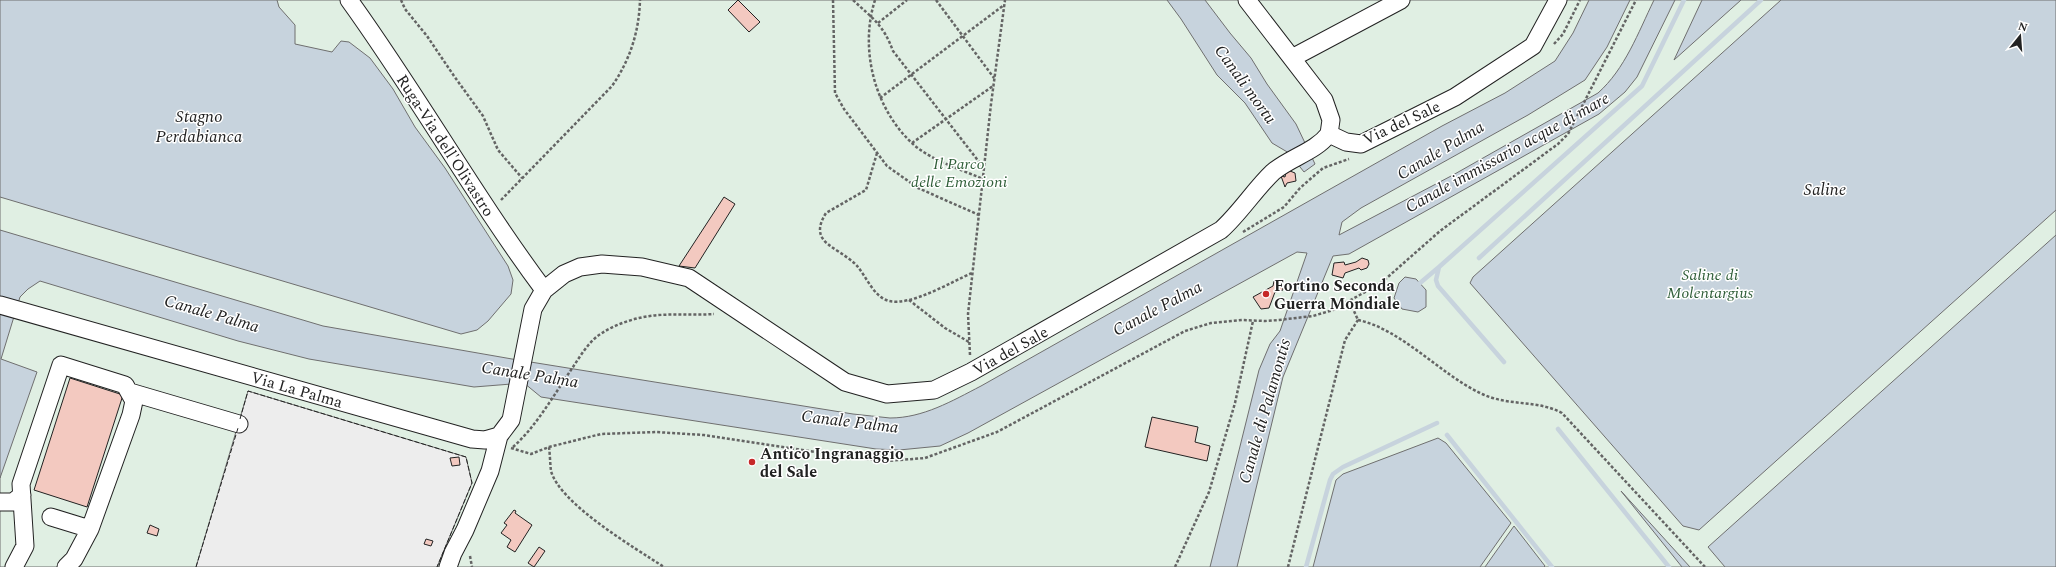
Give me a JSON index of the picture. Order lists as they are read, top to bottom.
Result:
{
  "streets": {
    "street": ["Via del Sale", "Ruga-Via dell'Olivastro", "Via La Palma"]
  },
  "crossings": [
    ["Via del Sale", "Ruga-Via dell'Olivastro"],
    ["Via del Sale", "Via La Palma"]
  ],
  "water": [
    "Canali mortu",
    "Stagno Perdabianca",
    "Canale Palma",
    "Canale immissario acque di mare",
    "Saline",
    "Canale di Palamontis"
  ],
  "parks": ["Il Parco delle Emozioni", "Saline di Molentargius"],
  "places": ["Fortino Seconda Guerra Mondiale", "Antico Ingranaggio del Sale"],
  "north": "top"
}
